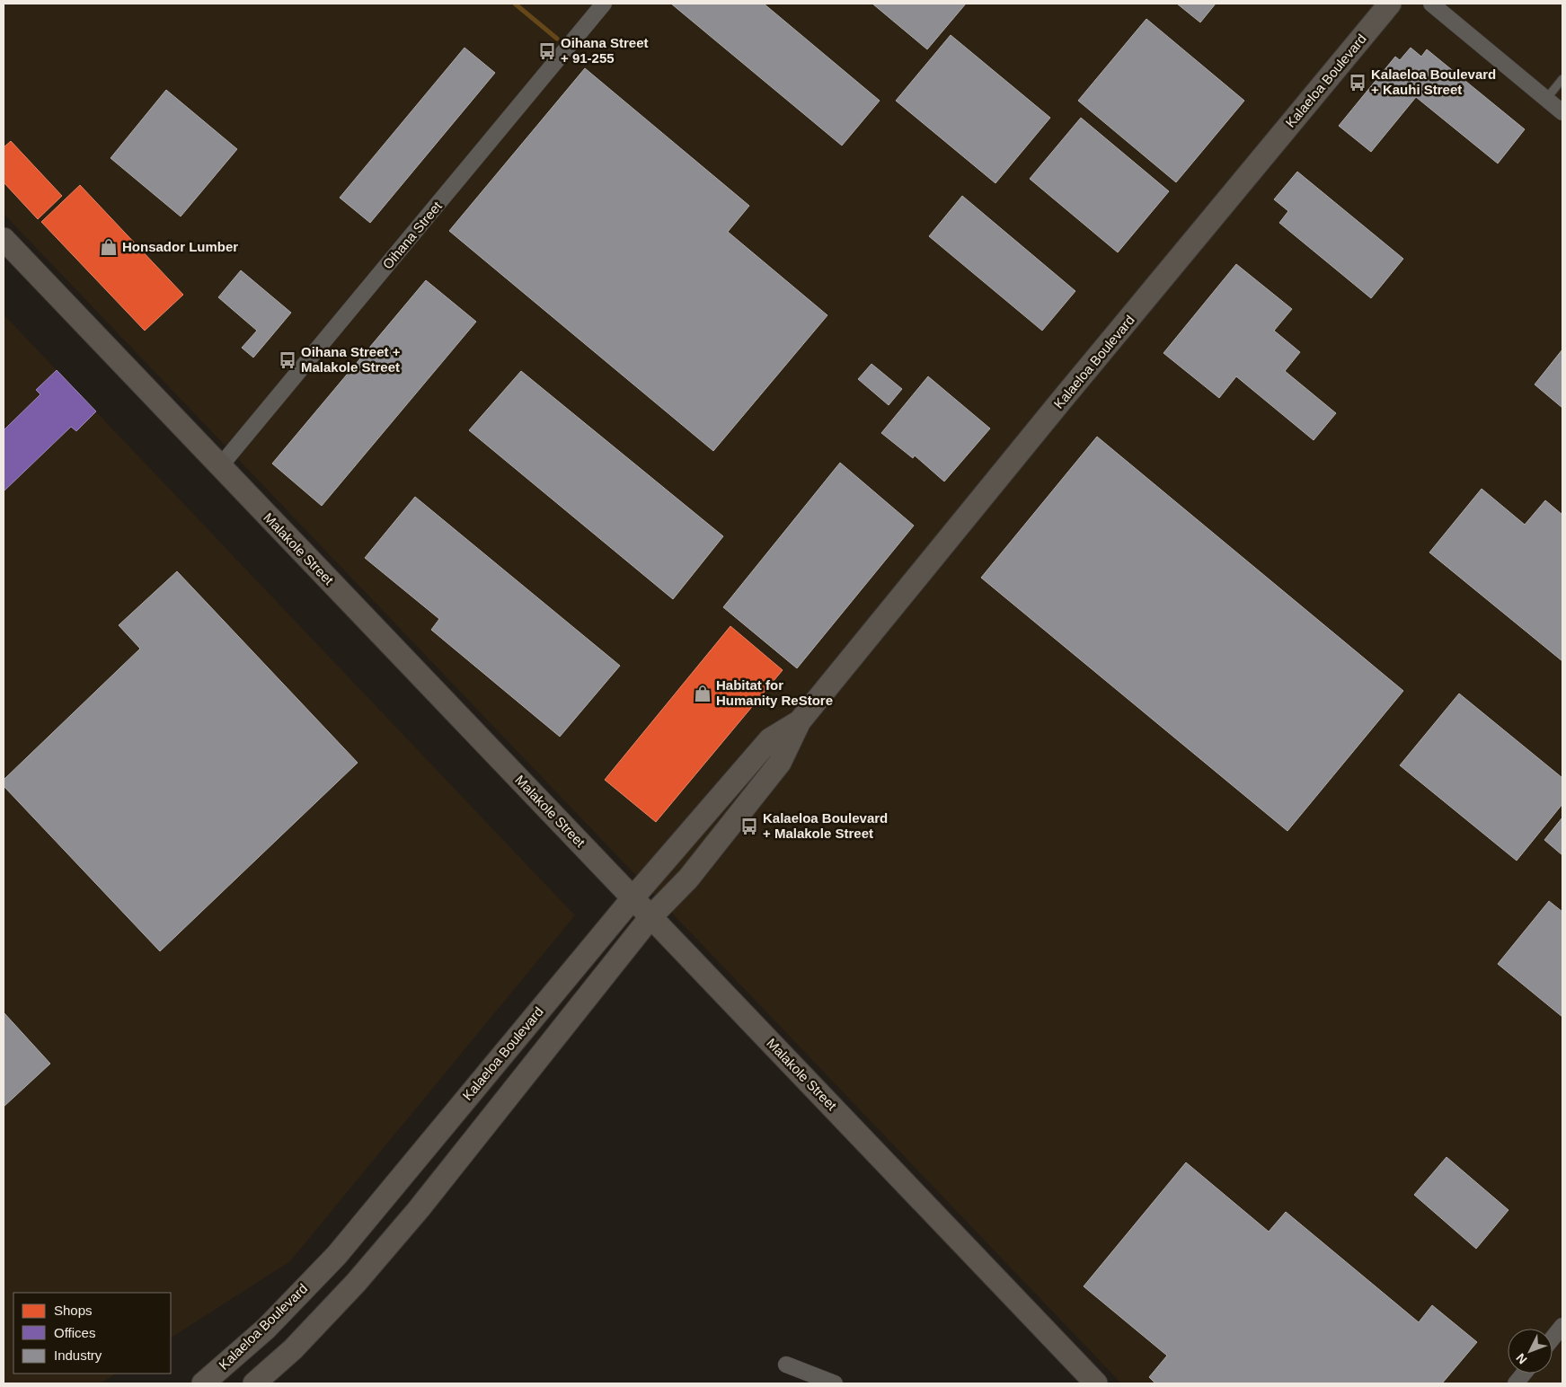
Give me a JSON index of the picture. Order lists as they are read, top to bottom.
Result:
{
  "streets": {
    "street": ["Kalaeloa Boulevard", "Oihana Street", "Malakole Street"]
  },
  "crossings": [
    ["Kalaeloa Boulevard", "Malakole Street"],
    ["Oihana Street", "Malakole Street"]
  ],
  "places": {
    "bus stop": [
      "Oihana Street + 91-255",
      "Kalaeloa Boulevard + Kauhi Street",
      "Oihana Street + Malakole Street",
      "Kalaeloa Boulevard + Malakole Street"
    ],
    "shop": ["Honsador Lumber", "Habitat for Humanity ReStore"]
  },
  "legend": ["Shops", "Offices", "Industry"],
  "north": "bottom left"
}
